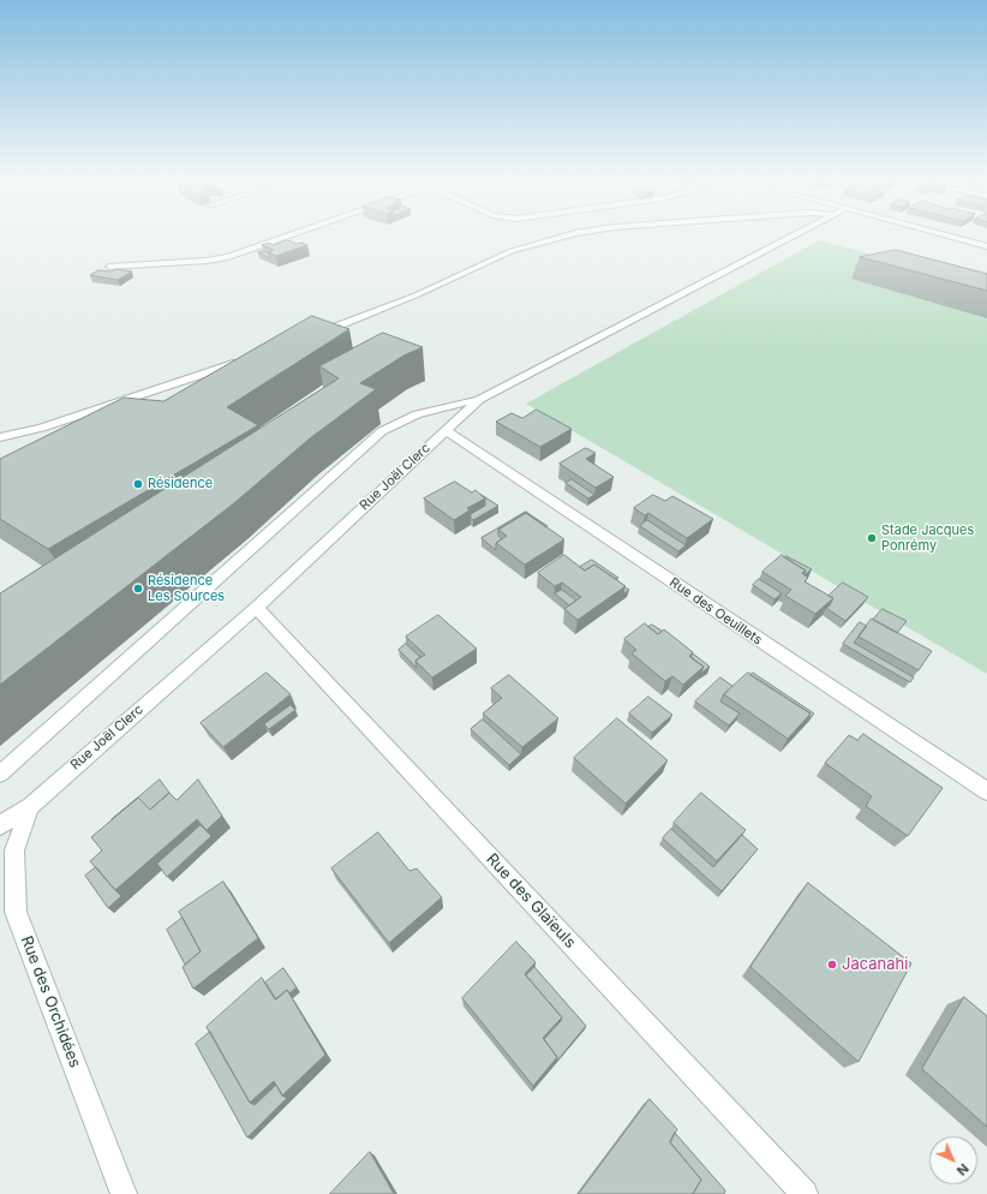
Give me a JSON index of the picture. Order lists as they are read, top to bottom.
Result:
{
  "streets": {
    "street": [
      "Rue Joël Clerc",
      "Rue des Oeuillets",
      "Rue des Glaïeuls",
      "Rue des Orchidées"
    ]
  },
  "crossings": [
    ["Rue Joël Clerc", "Rue des Oeuillets"],
    ["Rue Joël Clerc", "Rue des Glaïeuls"],
    ["Rue Joël Clerc", "Rue des Orchidées"]
  ],
  "places": [
    "Résidence",
    "Stade Jacques Ponrémy",
    "Résidence Les Sources",
    "Jacanahi"
  ],
  "north": "bottom right"
}
